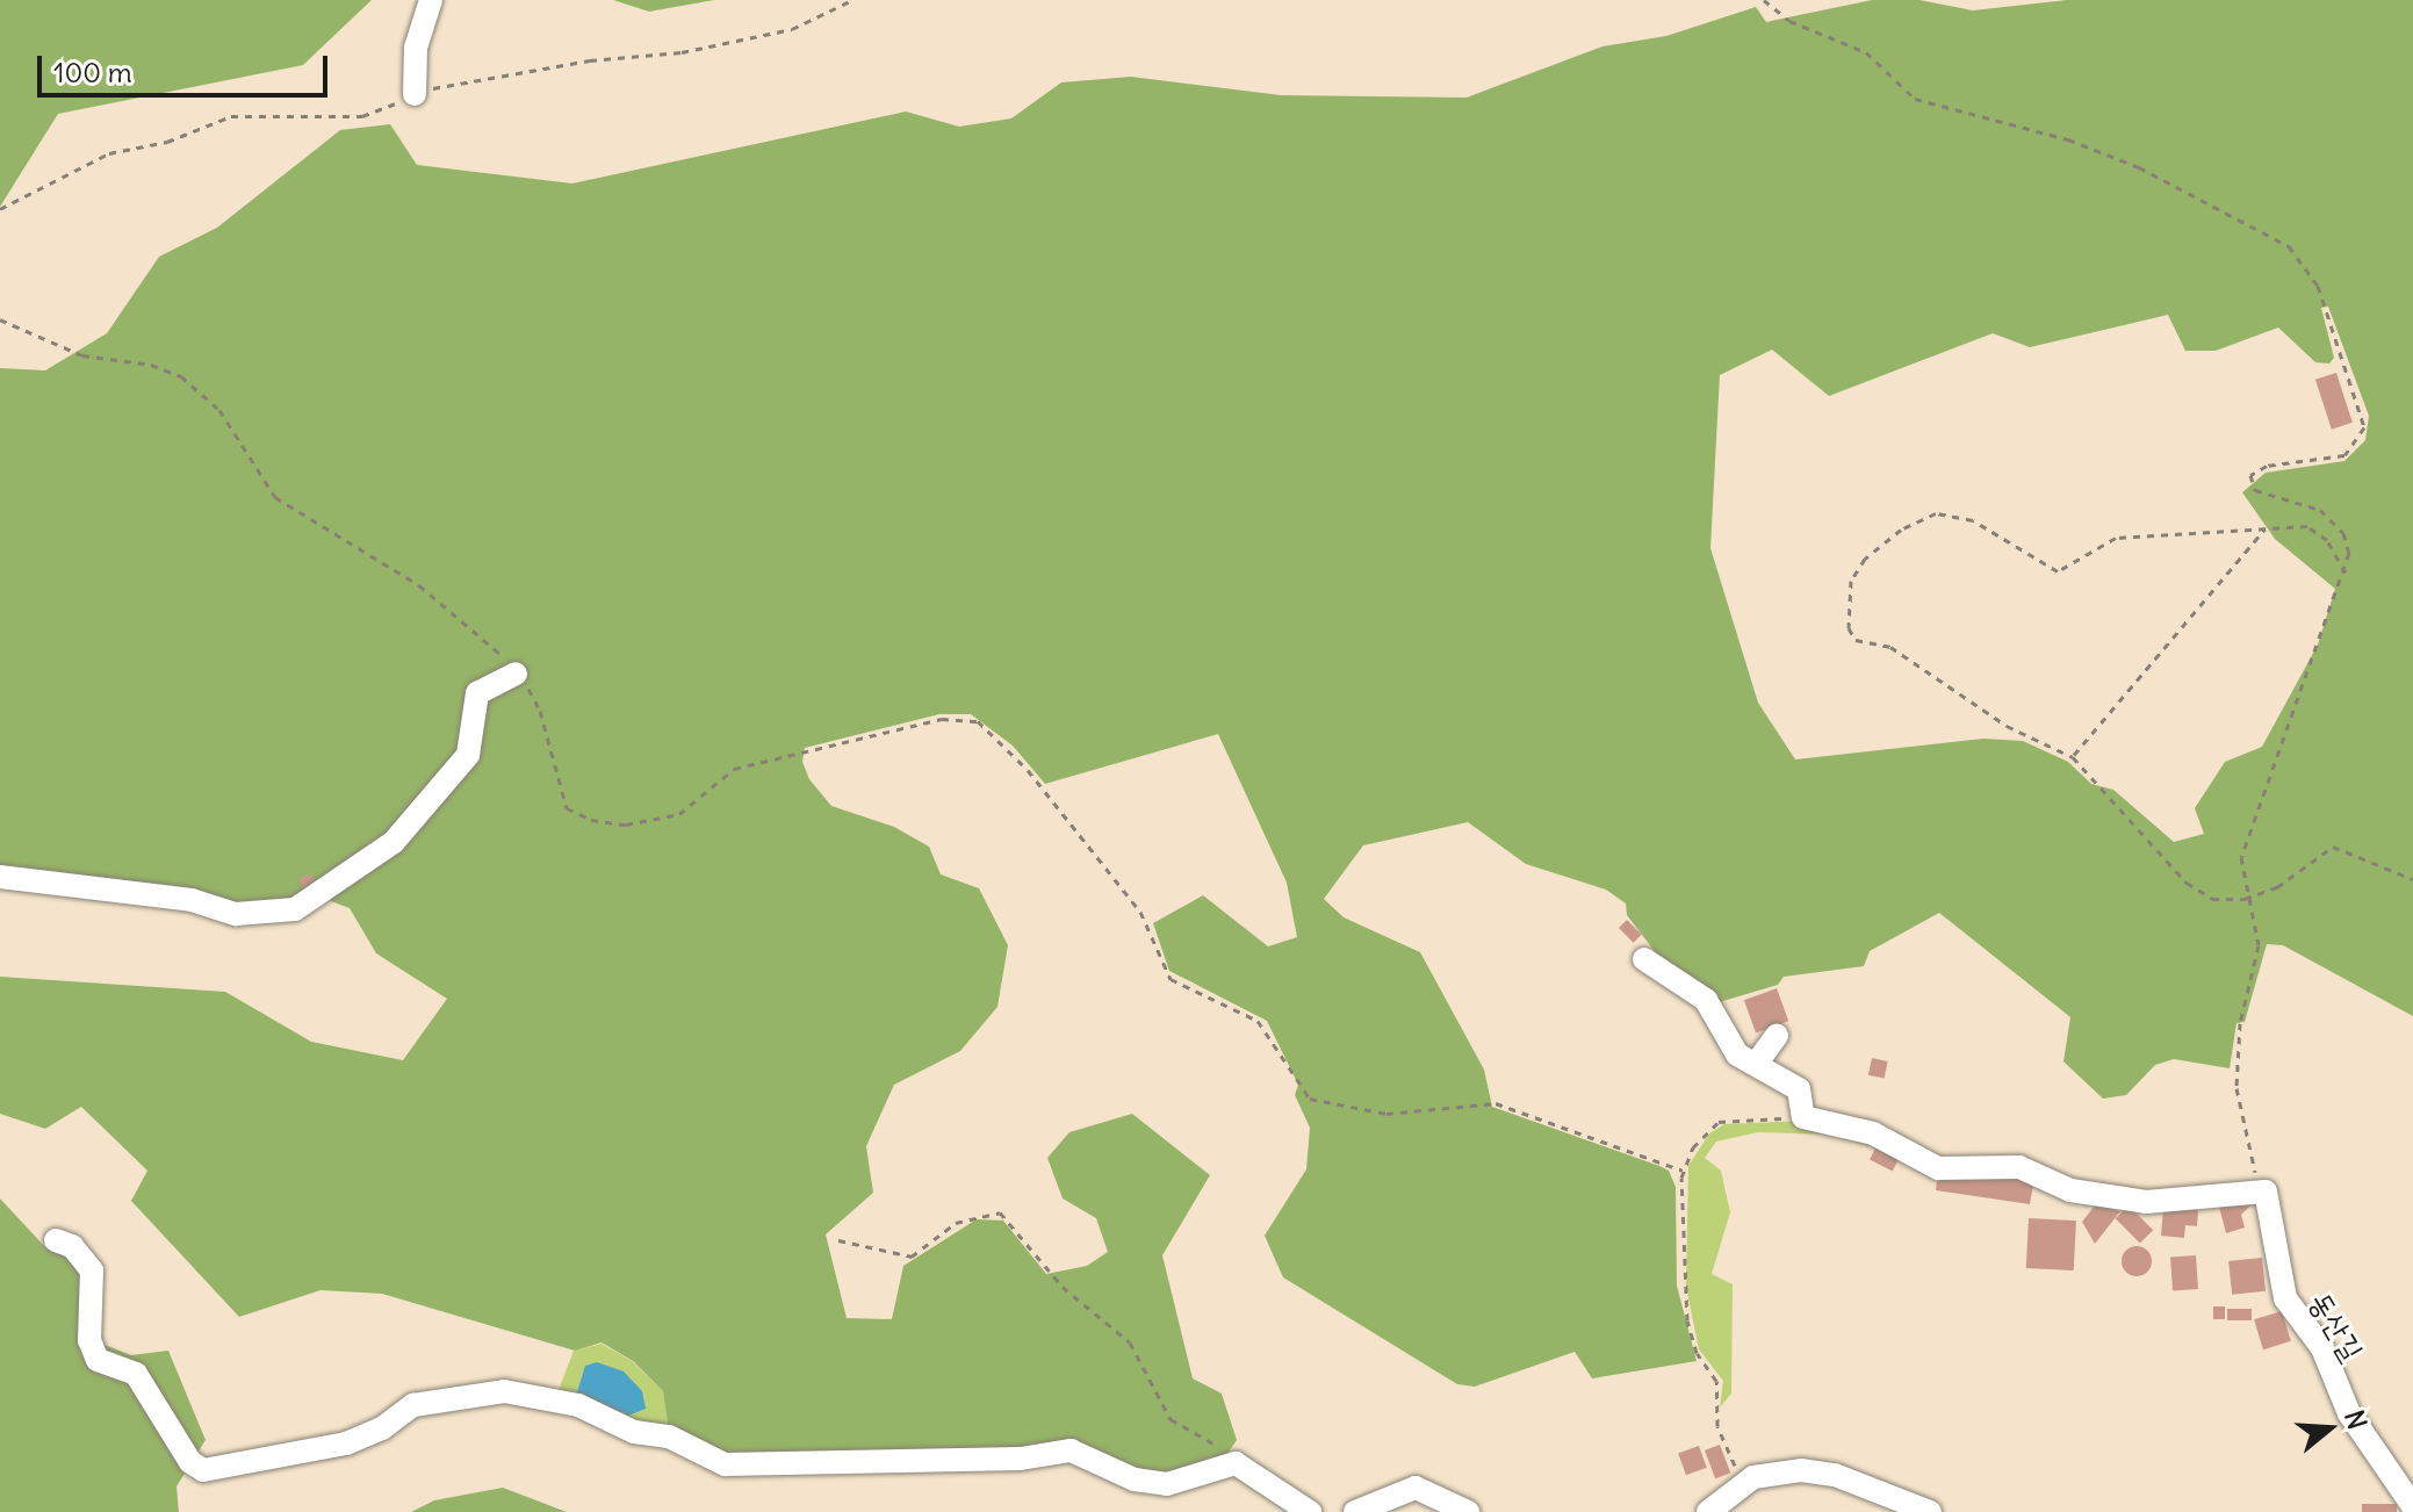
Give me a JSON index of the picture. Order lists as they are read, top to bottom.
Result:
{
  "streets": {
    "street": ["동산길"]
  },
  "scale_bar": "100 m",
  "north": "right"
}
